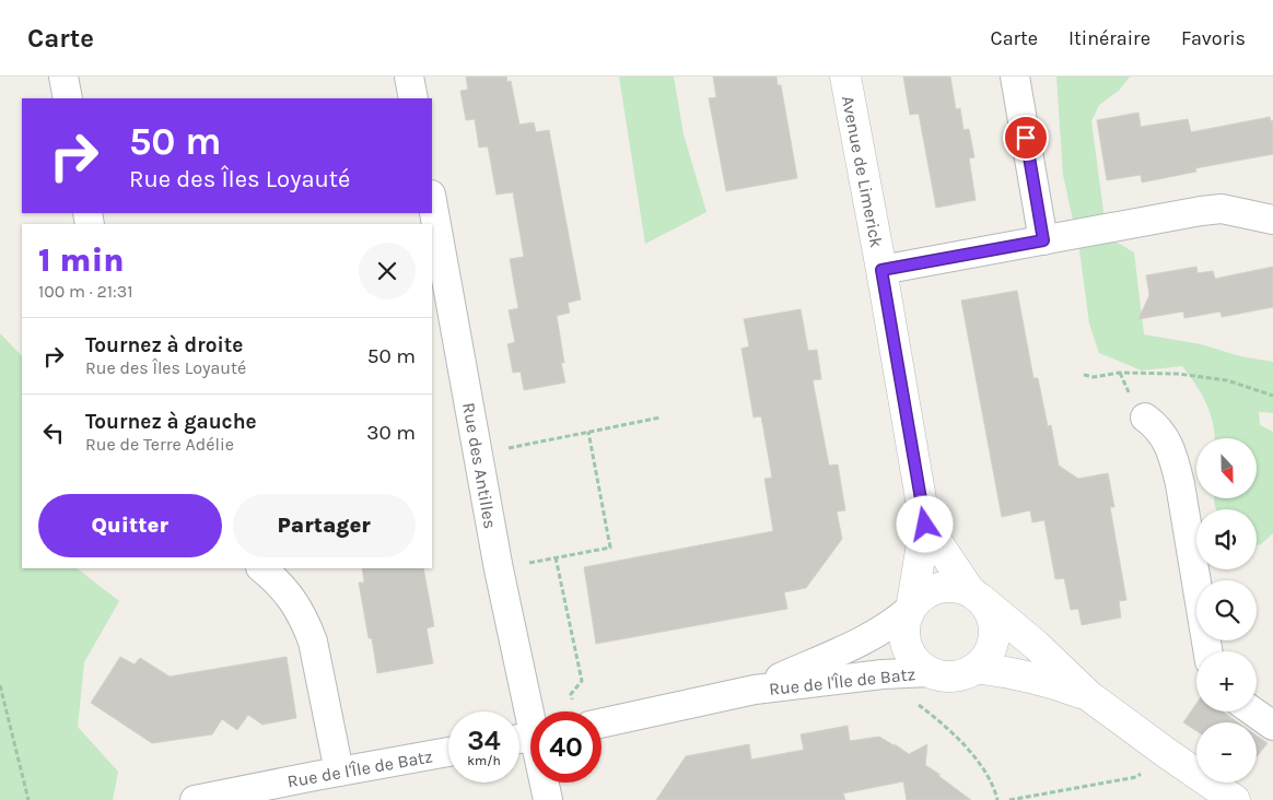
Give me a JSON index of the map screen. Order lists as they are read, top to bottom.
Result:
{
  "streets": {
    "street": ["Avenue de Limerick", "Rue des Antilles", "Rue de l'Île de Batz"]
  },
  "crossings": [
    ["Avenue de Limerick", "Rue de l'Île de Batz"]
  ],
  "north": "bottom",
  "page": {
    "header": "Carte",
    "nav": ["Carte", "Itinéraire", "Favoris"],
    "turn": ["50 m", "Rue des Îles Loyauté"],
    "heading": ["1 min", "100 m · 21:31"],
    "list": [
      {
        "name": "Tournez à droite",
        "note": "Rue des Îles Loyauté",
        "value": "50 m"
      },
      {
        "name": "Tournez à gauche",
        "note": "Rue de Terre Adélie",
        "value": "30 m"
      }
    ],
    "map_buttons": ["+", "−"],
    "buttons": ["Quitter", "Partager"],
    "speed": "34 km/h",
    "limit": "40"
  }
}
